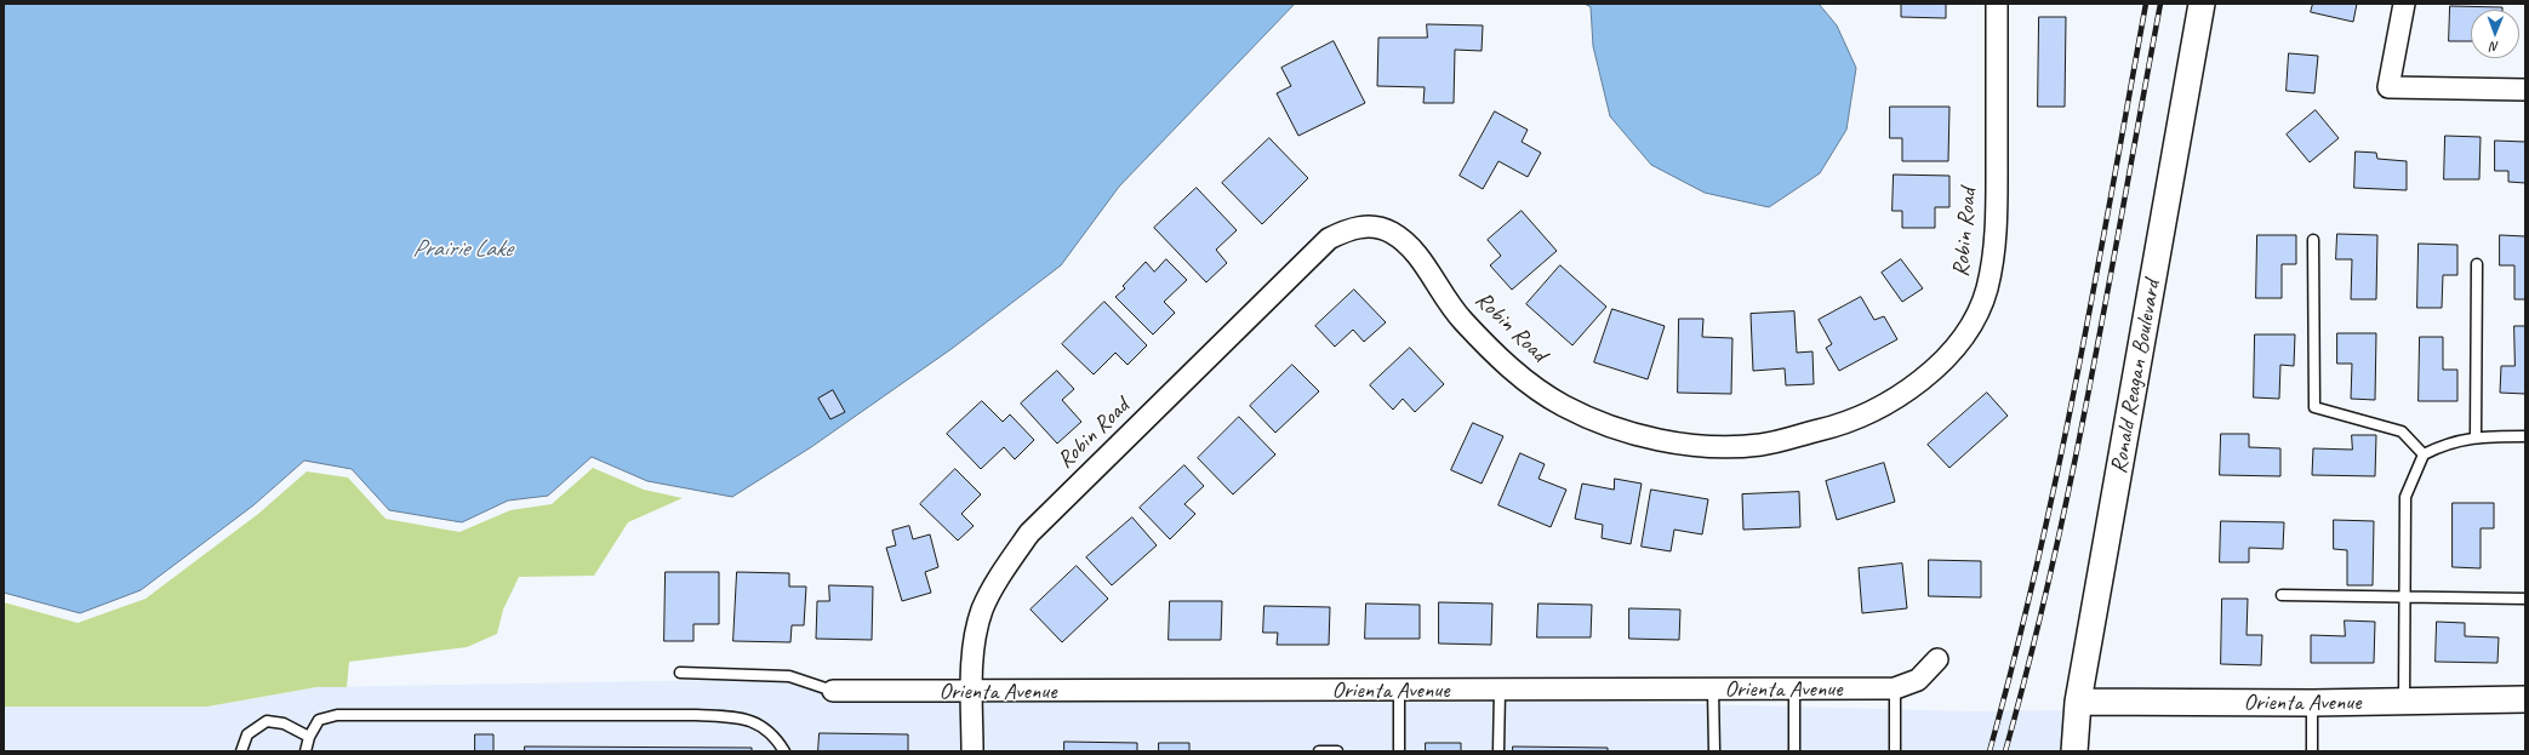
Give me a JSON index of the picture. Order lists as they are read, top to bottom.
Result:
{
  "streets": {
    "street": ["Robin Road", "Ronald Reagan Boulevard", "Orienta Avenue"]
  },
  "crossings": [
    ["Robin Road", "Orienta Avenue"],
    ["Ronald Reagan Boulevard", "Orienta Avenue"]
  ],
  "water": ["Prairie Lake"],
  "north": "bottom"
}
